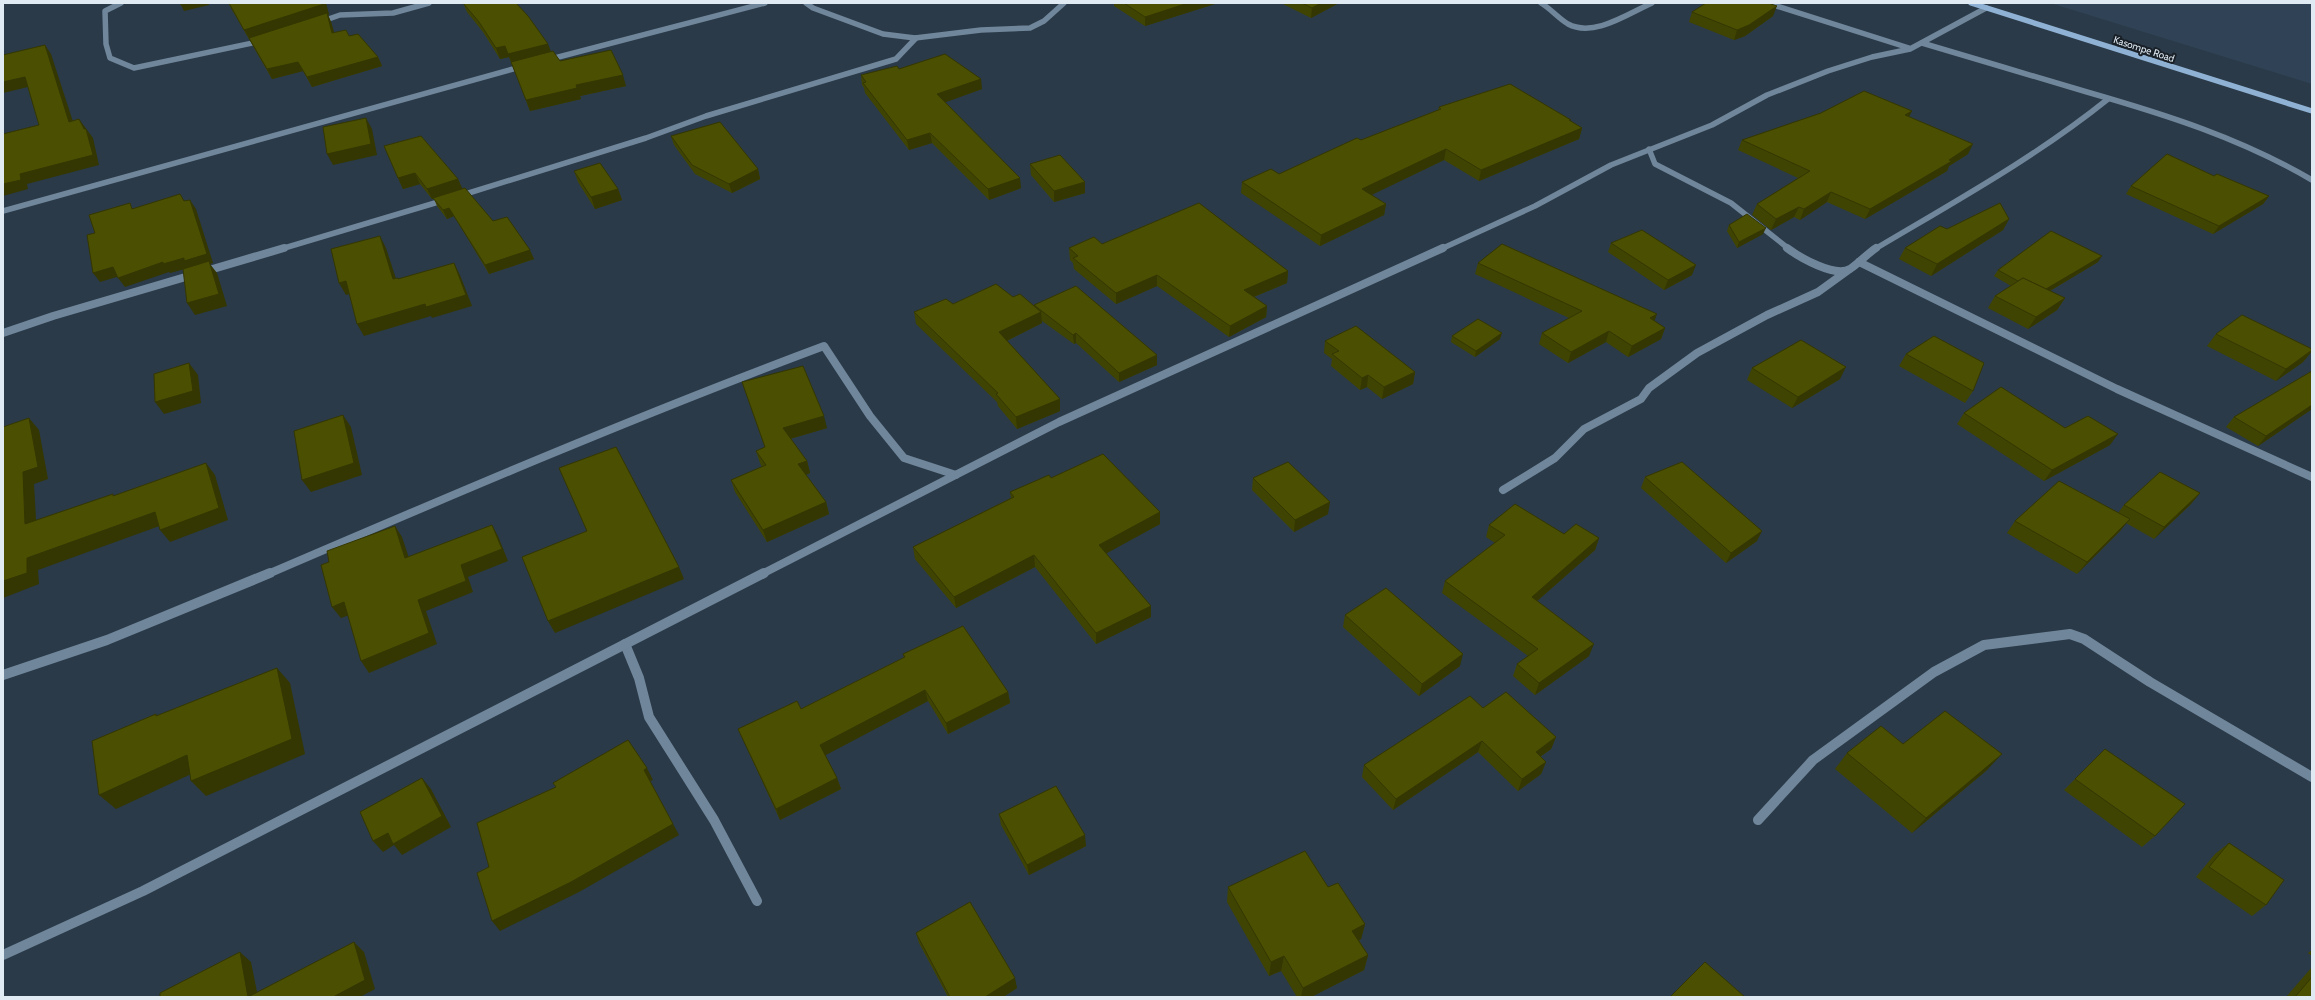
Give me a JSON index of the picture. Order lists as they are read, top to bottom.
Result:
{
  "streets": {
    "street": ["Kasompe Road"]
  }
}
